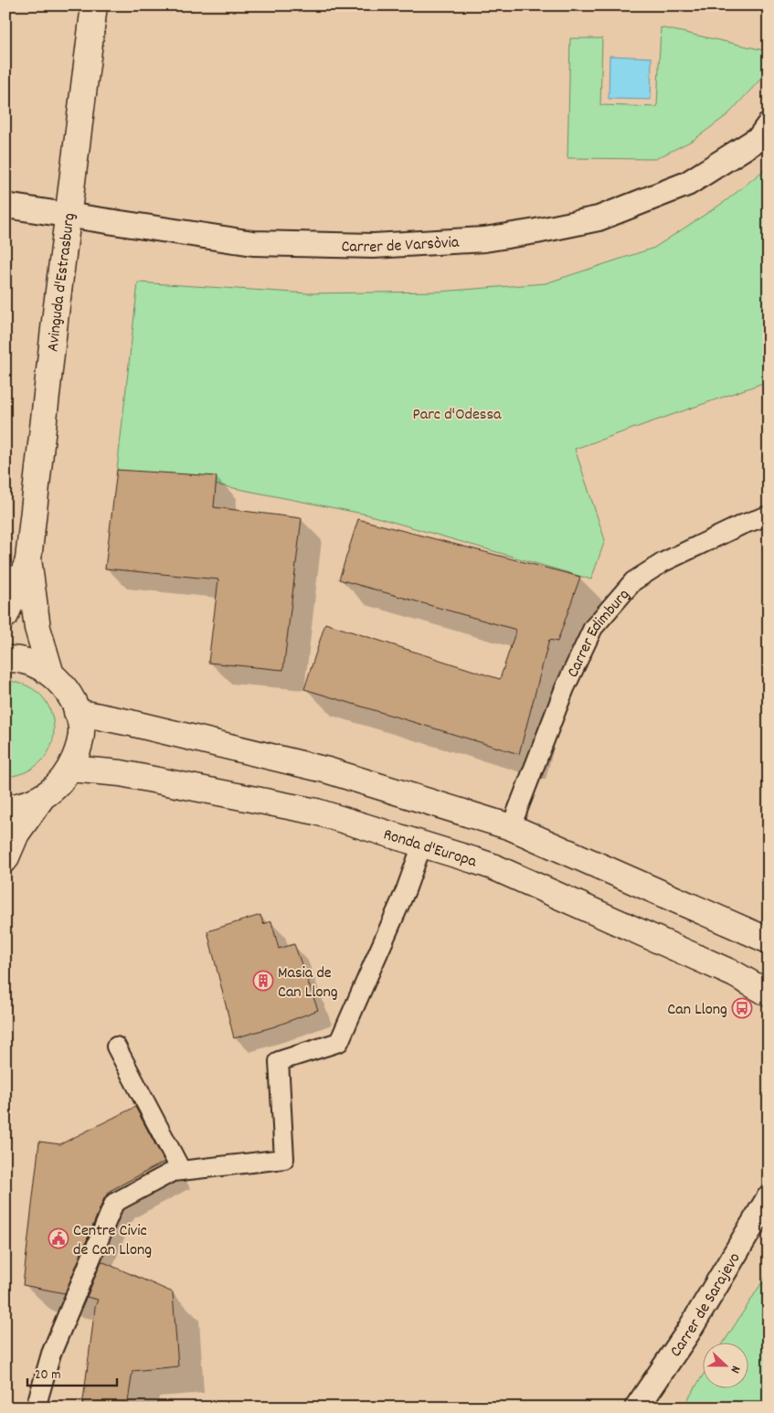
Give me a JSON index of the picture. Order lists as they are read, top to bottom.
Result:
{
  "streets": {
    "street": [
      "Carrer de Varsòvia",
      "Avinguda d'Estrasburg",
      "Carrer Edimburg",
      "Ronda d'Europa",
      "Carrer de Sarajevo"
    ]
  },
  "crossings": [
    ["Carrer de Varsòvia", "Avinguda d'Estrasburg"]
  ],
  "parks": ["Parc d'Odessa"],
  "places": {
    "building": ["Masia de Can Llong"],
    "bus stop": ["Can Llong"],
    "public building": ["Centre Civic de Can Llong"]
  },
  "scale_bar": "20 m",
  "north": "right"
}
